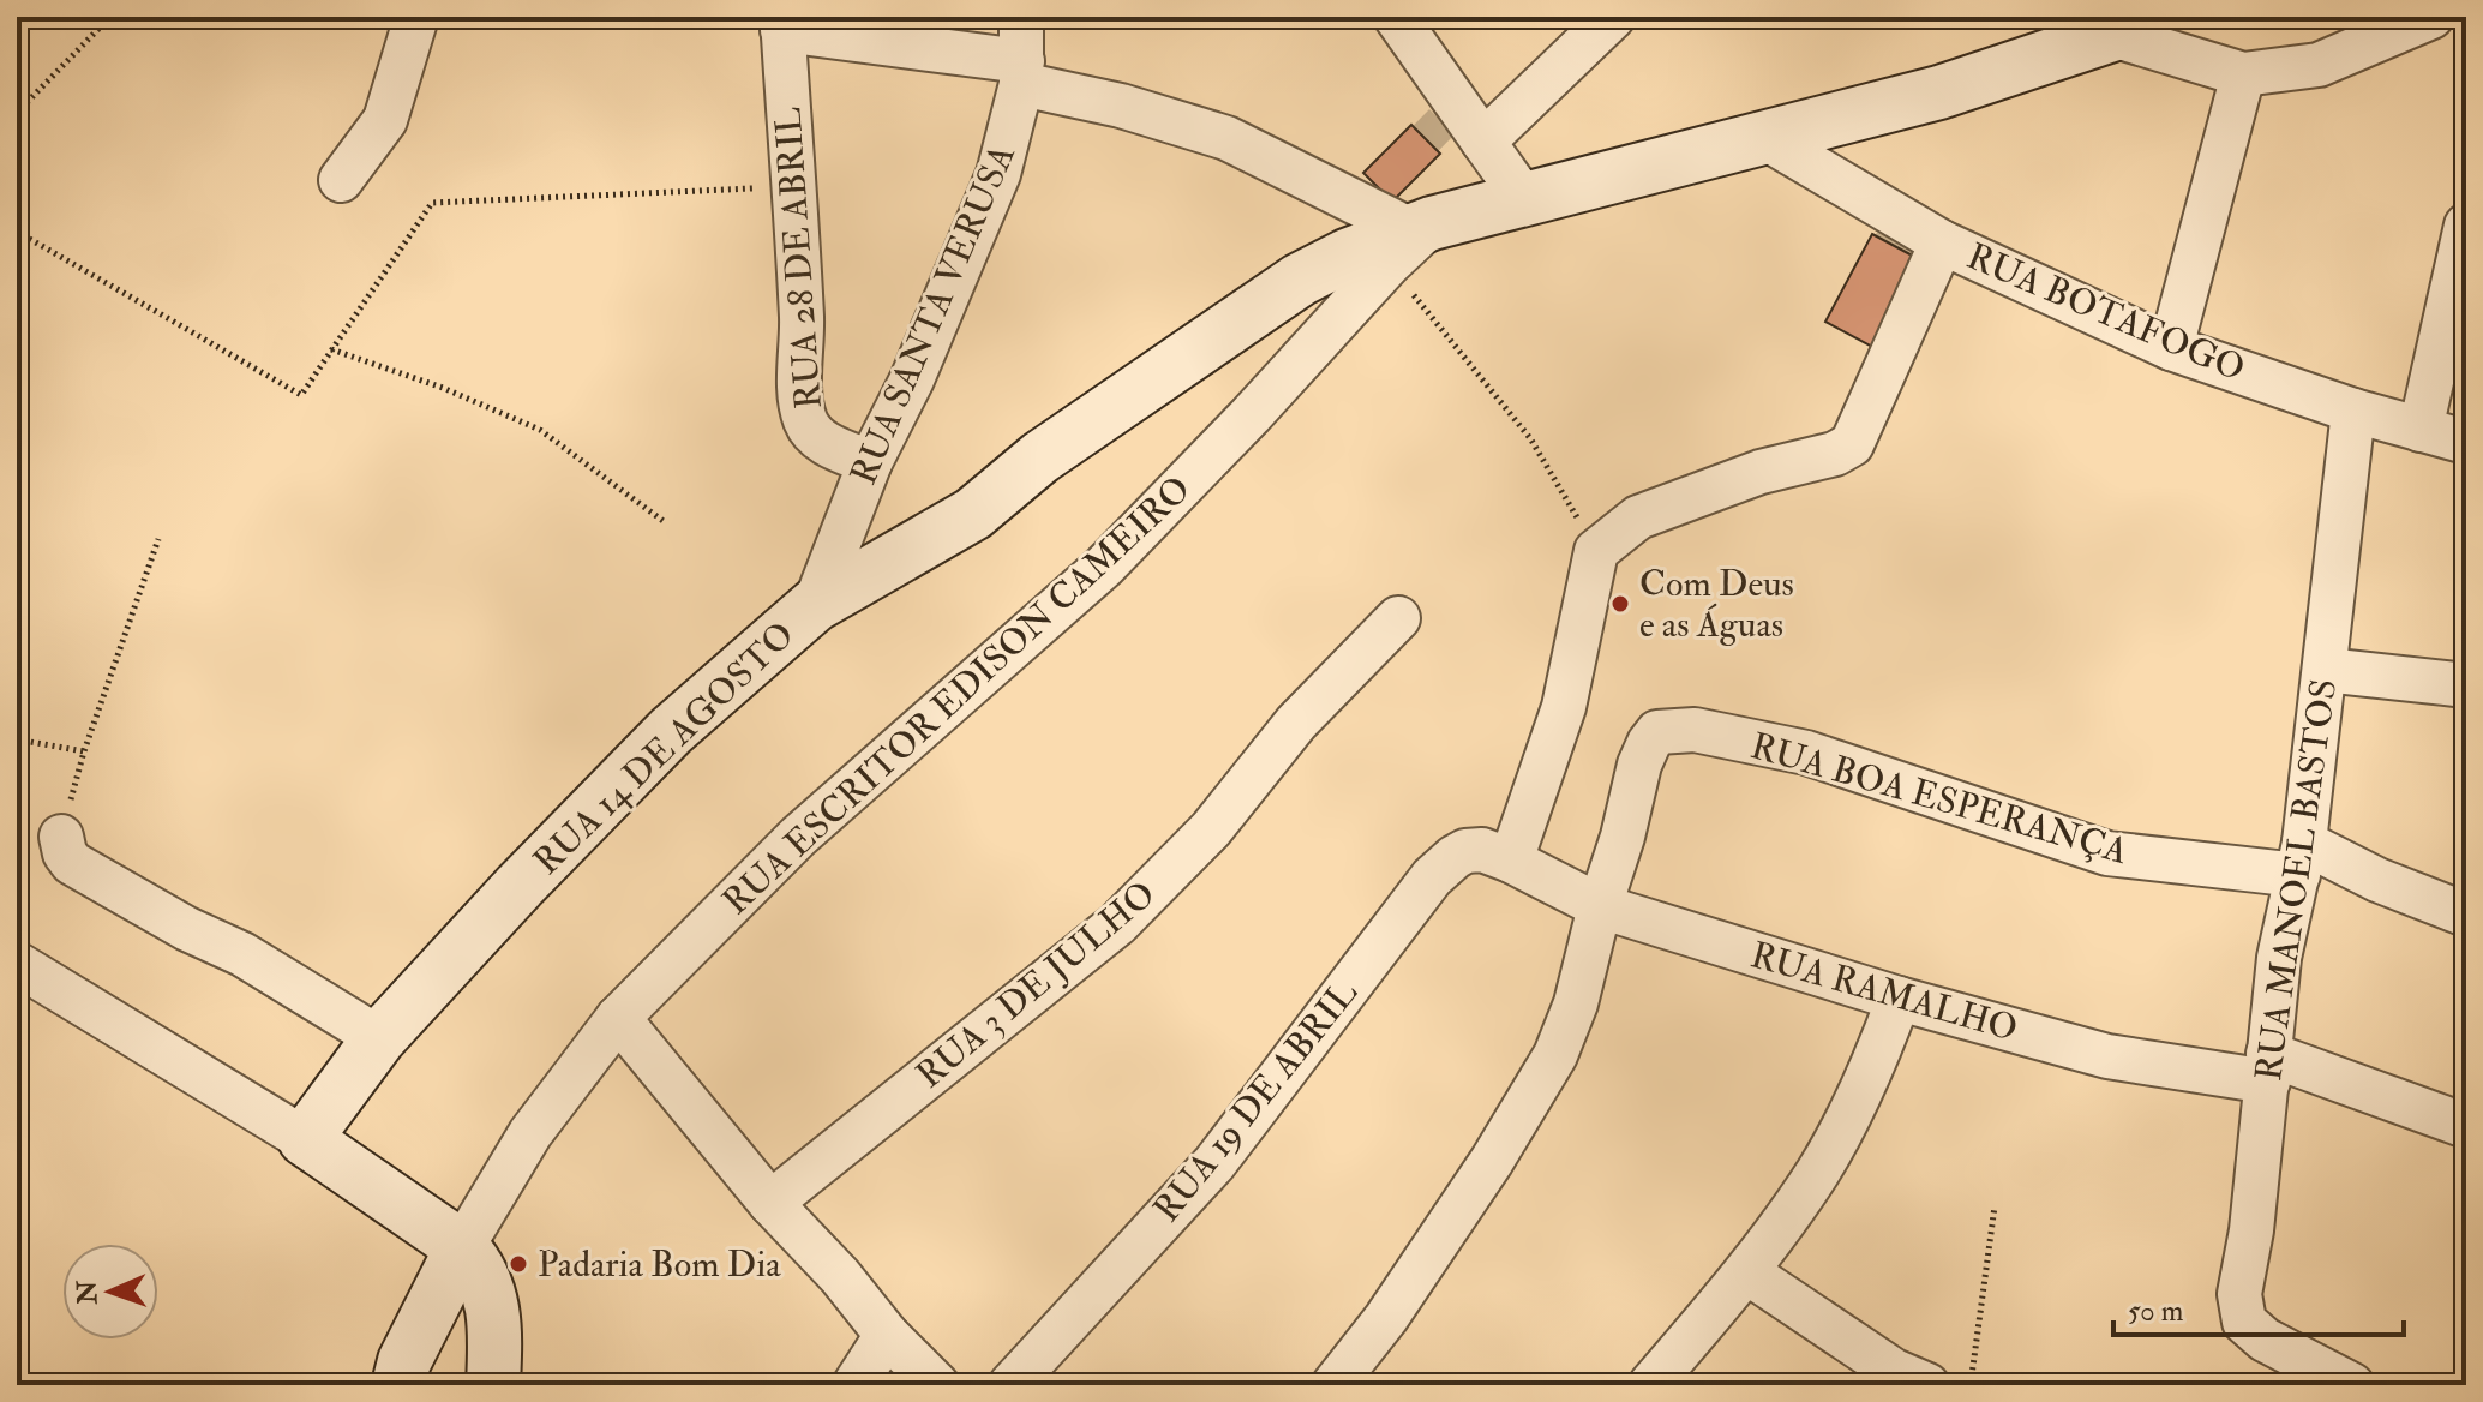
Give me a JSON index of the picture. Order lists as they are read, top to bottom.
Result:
{
  "streets": {
    "street": [
      "RUA 28 DE ABRIL",
      "RUA BOTAFOGO",
      "RUA SANTA VERUSA",
      "RUA ESCRITOR EDISON CAMEIRO",
      "RUA 14 DE AGOSTO",
      "RUA BOA ESPERANÇA",
      "RUA MANOEL BASTOS",
      "RUA 3 DE JULHO",
      "RUA RAMALHO",
      "RUA 19 DE ABRIL"
    ]
  },
  "crossings": [
    ["RUA 28 DE ABRIL", "RUA SANTA VERUSA"],
    ["RUA BOTAFOGO", "RUA MANOEL BASTOS"],
    ["RUA SANTA VERUSA", "RUA 14 DE AGOSTO"],
    ["RUA ESCRITOR EDISON CAMEIRO", "RUA 14 DE AGOSTO"],
    ["RUA BOA ESPERANÇA", "RUA MANOEL BASTOS"],
    ["RUA BOA ESPERANÇA", "RUA RAMALHO"],
    ["RUA MANOEL BASTOS", "RUA RAMALHO"],
    ["RUA RAMALHO", "RUA 19 DE ABRIL"]
  ],
  "places": ["Com Deus e as Águas", "Padaria Bom Dia"],
  "scale_bar": "50 m",
  "north": "left"
}
